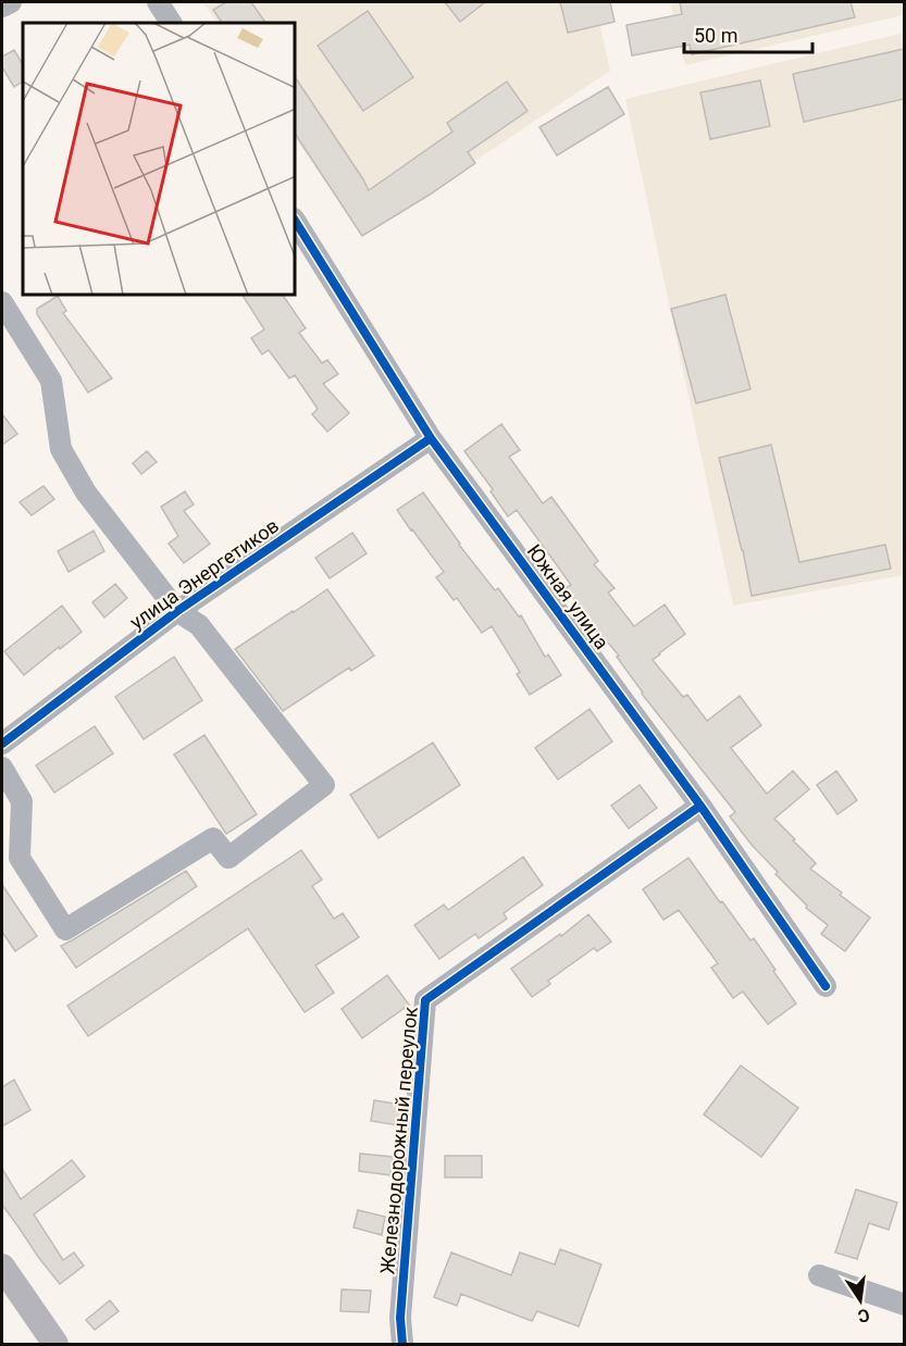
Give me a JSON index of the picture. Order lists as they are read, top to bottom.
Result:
{
  "streets": {
    "street": ["улица Энергетиков", "Южная улица", "Железнодорожный переулок"]
  },
  "crossings": [
    ["улица Энергетиков", "Южная улица"],
    ["Южная улица", "Железнодорожный переулок"]
  ],
  "scale_bar": "50 m",
  "north": "bottom"
}
